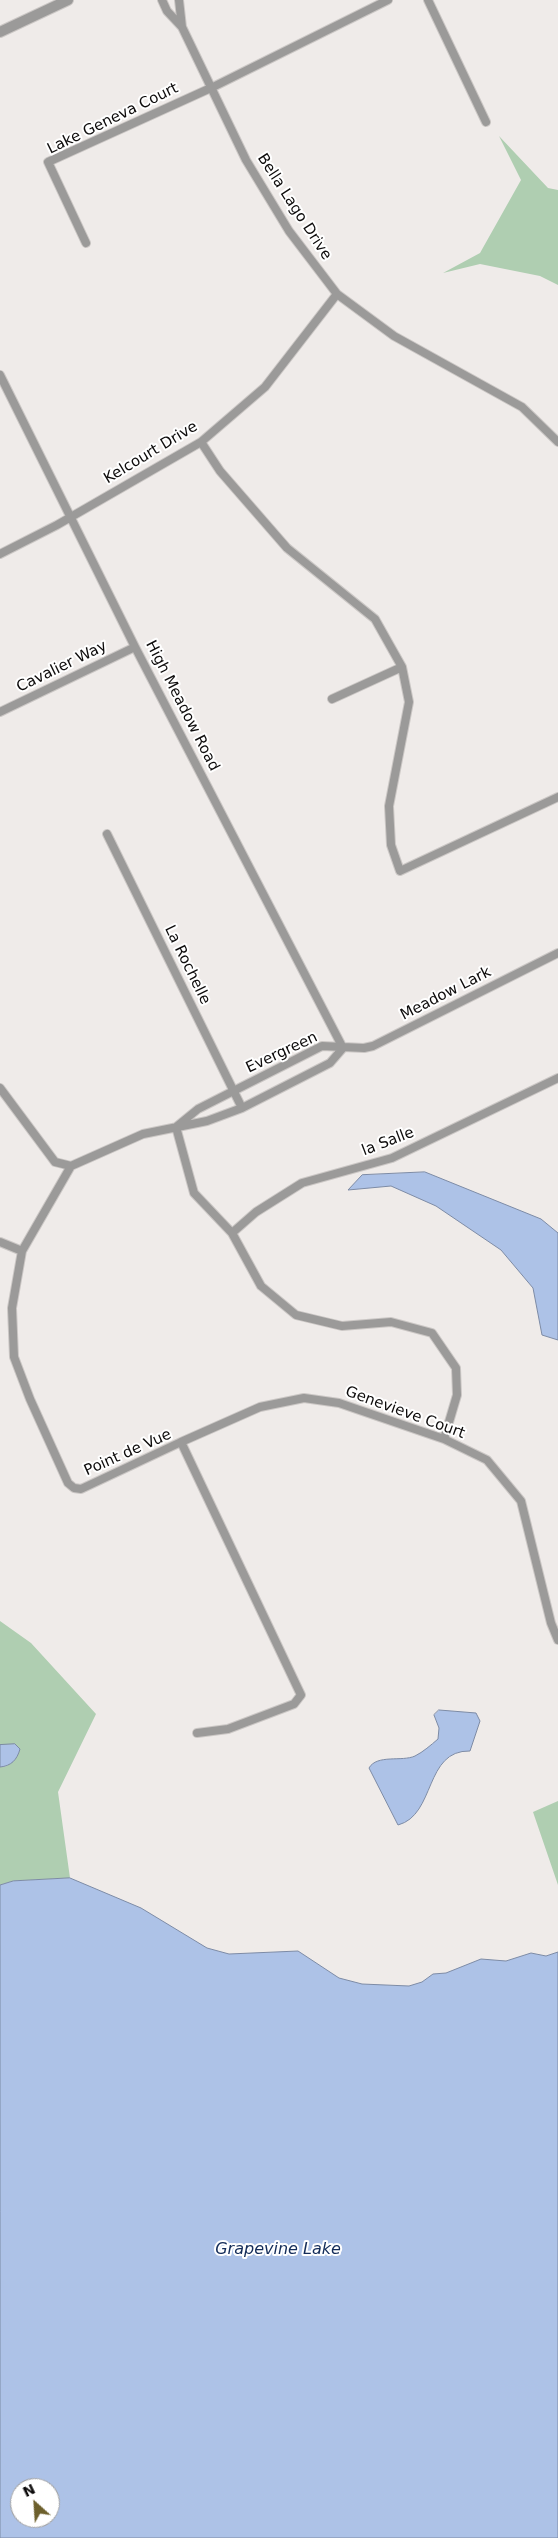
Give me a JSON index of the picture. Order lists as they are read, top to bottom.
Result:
{
  "streets": {
    "street": [
      "Lake Geneva Court",
      "Bella Lago Drive",
      "Kelcourt Drive",
      "Cavalier Way",
      "High Meadow Road",
      "La Rochelle",
      "Meadow Lark",
      "Evergreen",
      "la Salle",
      "Genevieve Court",
      "Point de Vue"
    ]
  },
  "crossings": [
    ["Lake Geneva Court", "Bella Lago Drive"],
    ["Bella Lago Drive", "Kelcourt Drive"],
    ["Kelcourt Drive", "High Meadow Road"],
    ["Cavalier Way", "High Meadow Road"],
    ["High Meadow Road", "Meadow Lark"],
    ["High Meadow Road", "Evergreen"],
    ["La Rochelle", "Evergreen"],
    ["Meadow Lark", "Evergreen"],
    ["Evergreen", "Point de Vue"],
    ["Genevieve Court", "Point de Vue"]
  ],
  "water": ["Grapevine Lake"],
  "north": "top left"
}
